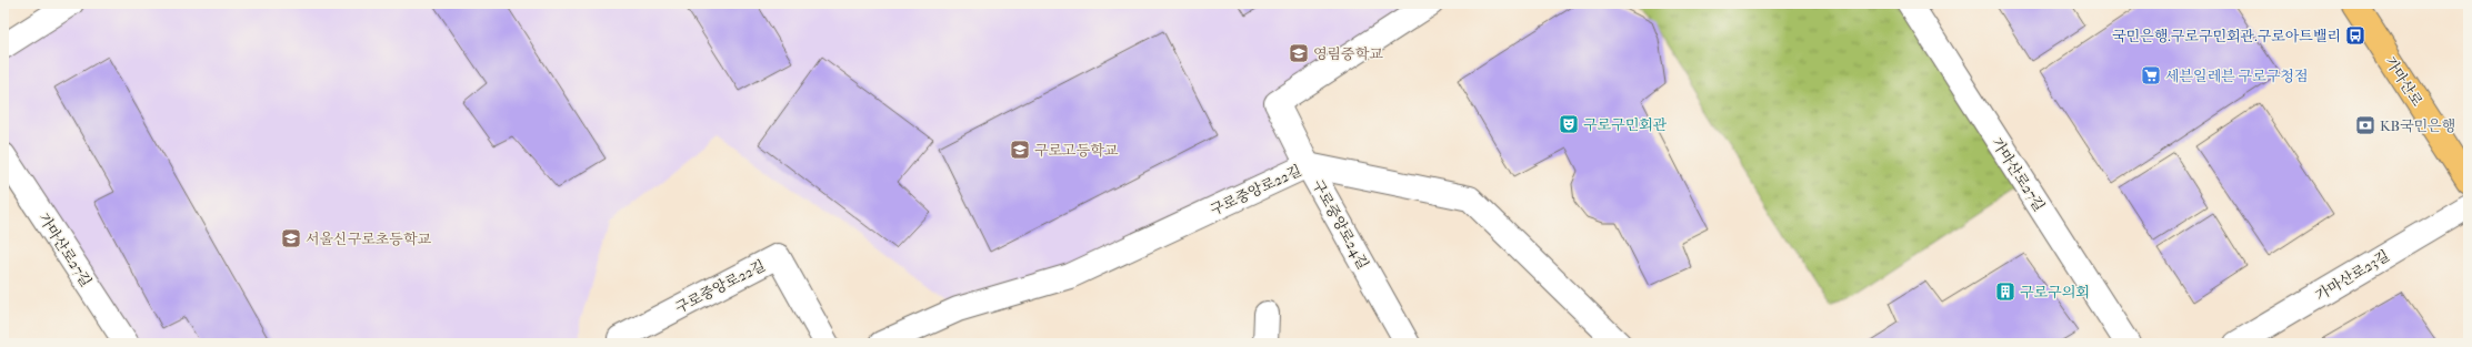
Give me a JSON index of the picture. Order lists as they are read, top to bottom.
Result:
{
  "streets": {
    "main road": ["가마산로"],
    "street": [
      "가마산로27길",
      "구로중앙로22길",
      "구로중앙로24길",
      "가마산로23길"
    ]
  },
  "crossings": [
    ["구로중앙로22길", "구로중앙로24길"]
  ],
  "places": {
    "bus stop": ["국민은행.구로구민회관.구로아트밸리"],
    "school or university": ["영림중학교", "구로고등학교", "서울신구로초등학교"],
    "supermarket": ["세븐일레븐 구로구청점"],
    "theatre": ["구로구민회관"],
    "bank": ["KB국민은행"],
    "building": ["구로구의회"]
  }
}
